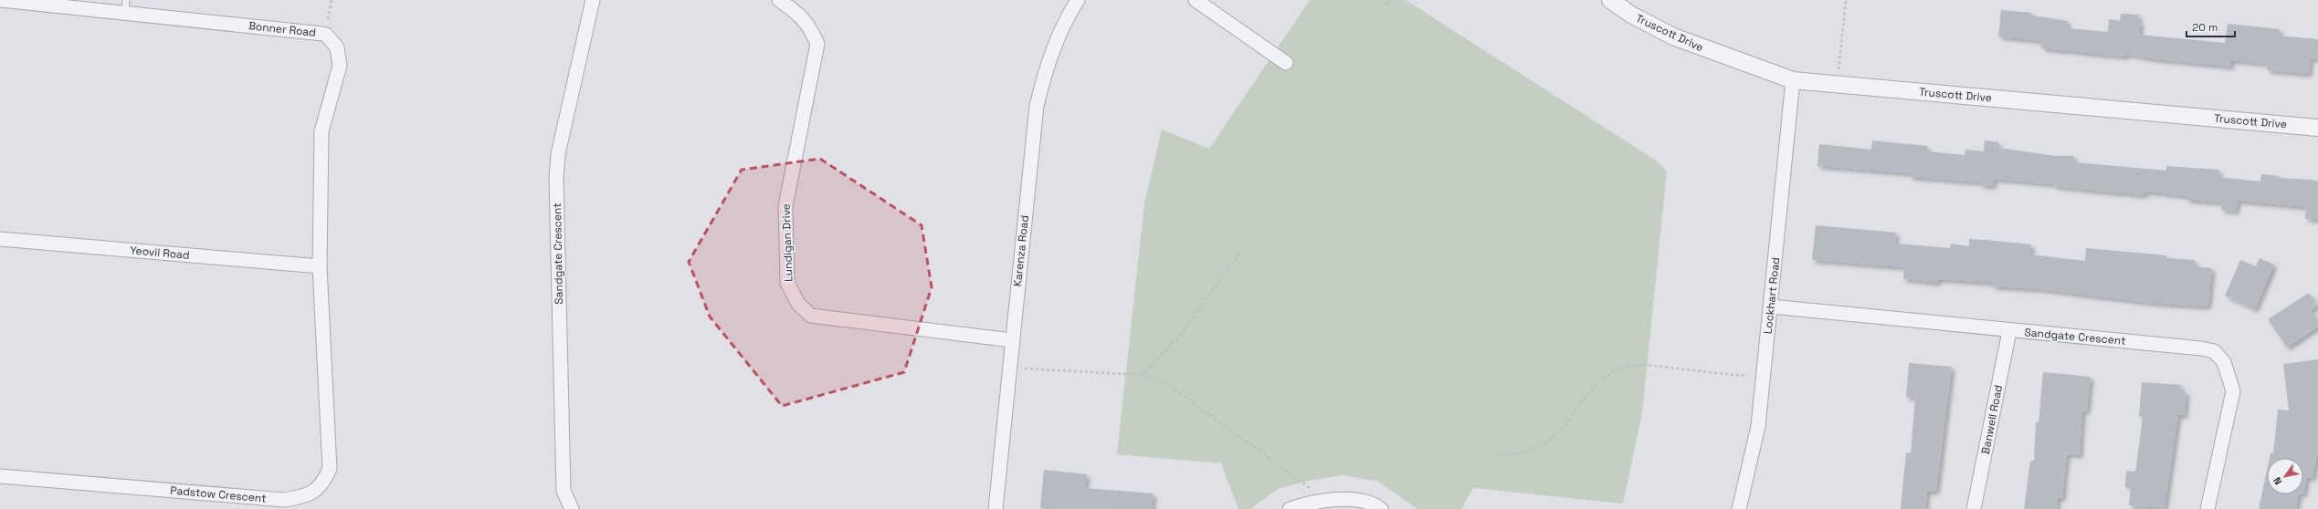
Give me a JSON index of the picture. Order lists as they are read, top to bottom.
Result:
{
  "streets": {
    "street": [
      "Bonner Road",
      "Truscott Drive",
      "Lundigan Drive",
      "Karenza Road",
      "Yeovil Road",
      "Sandgate Crescent",
      "Lockhart Road",
      "Banwell Road",
      "Padstow Crescent"
    ]
  },
  "crossings": [
    ["Bonner Road", "Yeovil Road"],
    ["Bonner Road", "Padstow Crescent"],
    ["Truscott Drive", "Lockhart Road"],
    ["Lundigan Drive", "Karenza Road"],
    ["Yeovil Road", "Padstow Crescent"],
    ["Sandgate Crescent", "Lockhart Road"],
    ["Sandgate Crescent", "Banwell Road"]
  ],
  "scale_bar": "20 m",
  "north": "bottom left"
}
